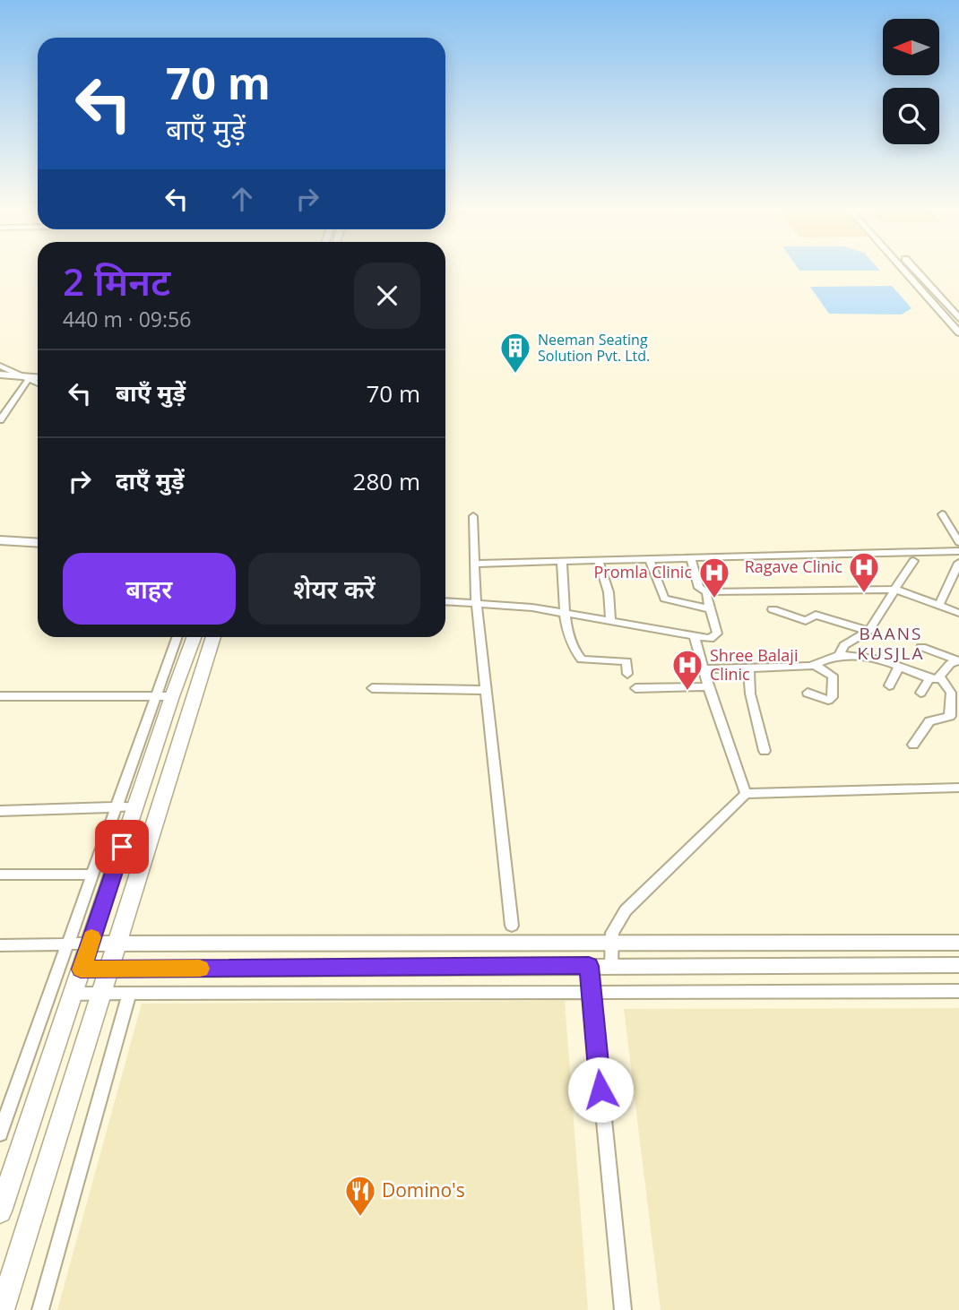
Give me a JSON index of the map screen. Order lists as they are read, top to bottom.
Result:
{
  "districts": ["BAANS KUSJLA"],
  "places": {
    "building": ["Neeman Seating Solution Pvt. Ltd."],
    "hospital": ["Ragave Clinic", "Promla Clinic", "Shree Balaji Clinic"],
    "restaurant": ["Domino's"]
  },
  "north": "left",
  "page": {
    "turn": ["70 m", "बाएँ मुड़ें"],
    "heading": ["2 मिनट", "440 m · 09:56"],
    "list": [
      {
        "name": "बाएँ मुड़ें",
        "value": "70 m"
      },
      {
        "name": "दाएँ मुड़ें",
        "value": "280 m"
      }
    ],
    "buttons": ["बाहर", "शेयर करें"]
  }
}
